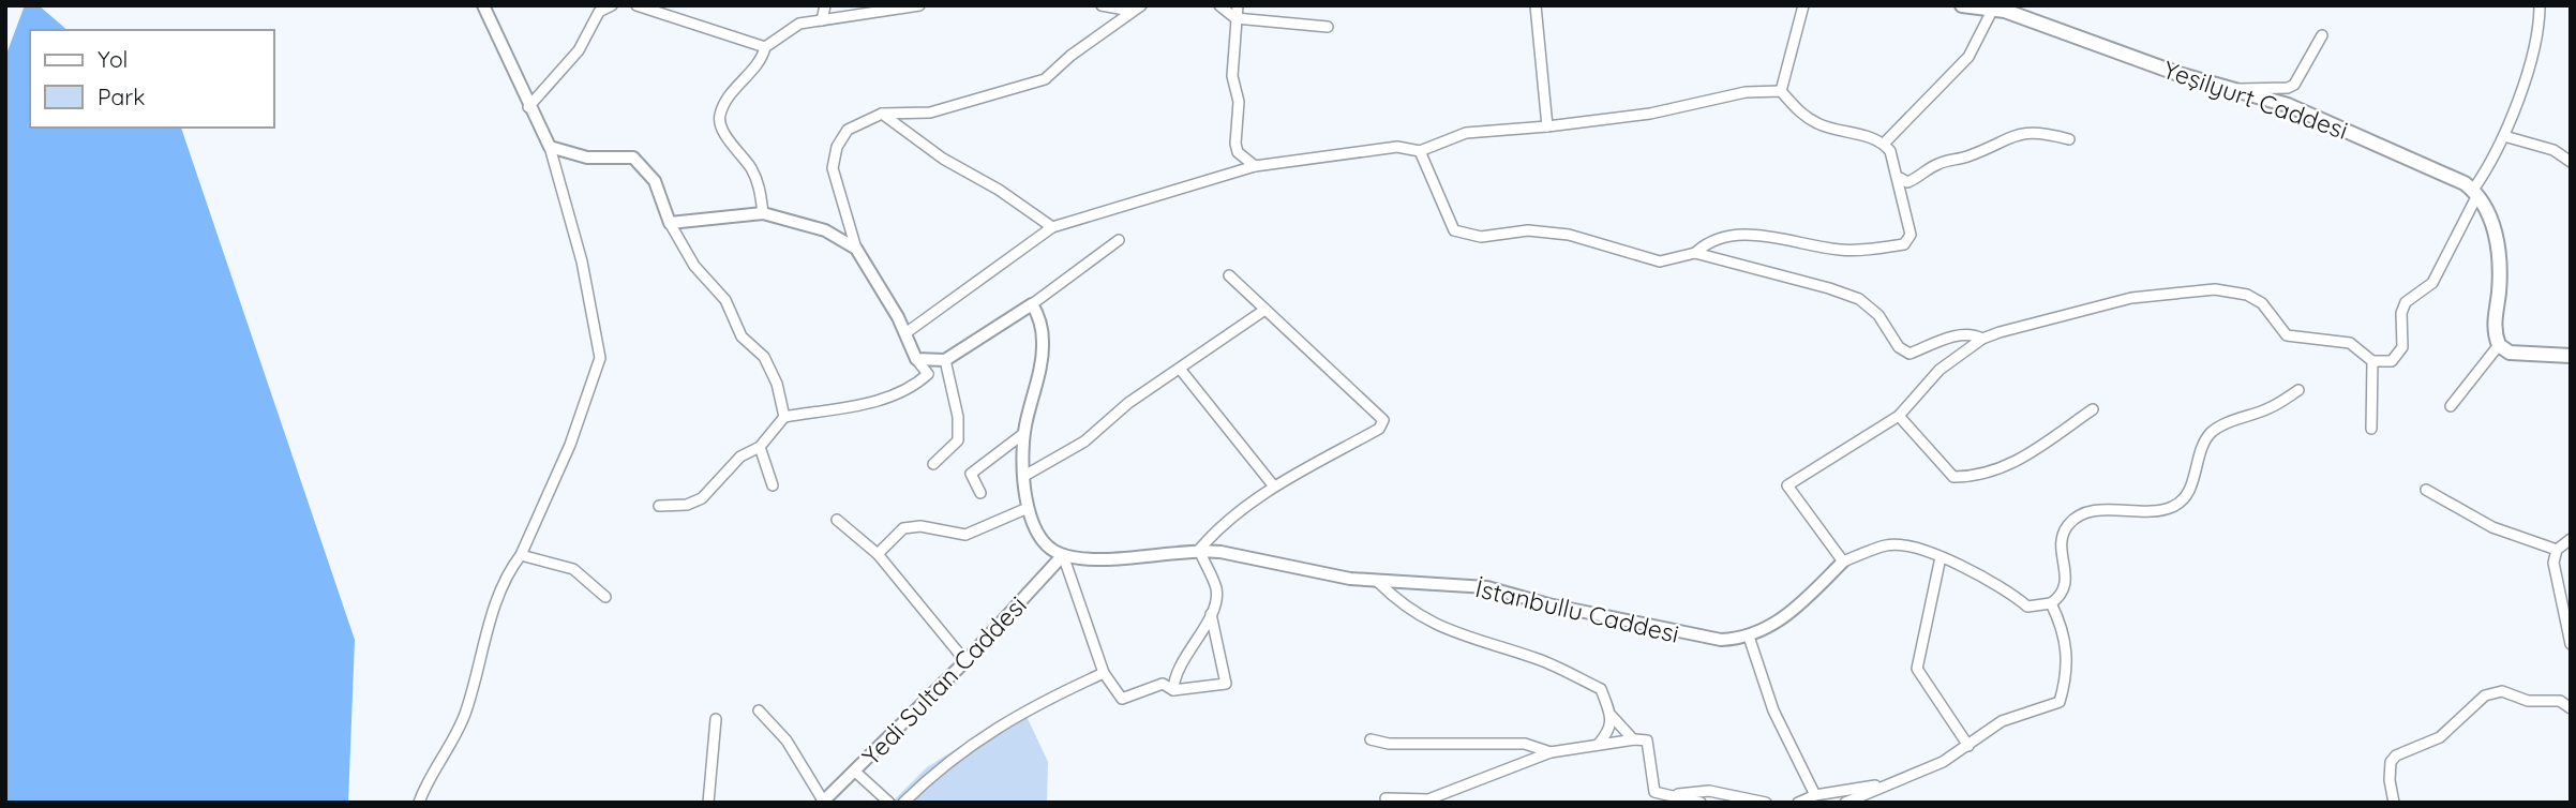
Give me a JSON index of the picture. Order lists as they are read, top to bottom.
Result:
{
  "streets": {
    "main road": ["Yeşilyurt Caddesi"],
    "street": ["İstanbullu Caddesi", "Yedi Sultan Caddesi"]
  },
  "crossings": [
    ["İstanbullu Caddesi", "Yedi Sultan Caddesi"]
  ],
  "legend": ["Yol", "Park"]
}
